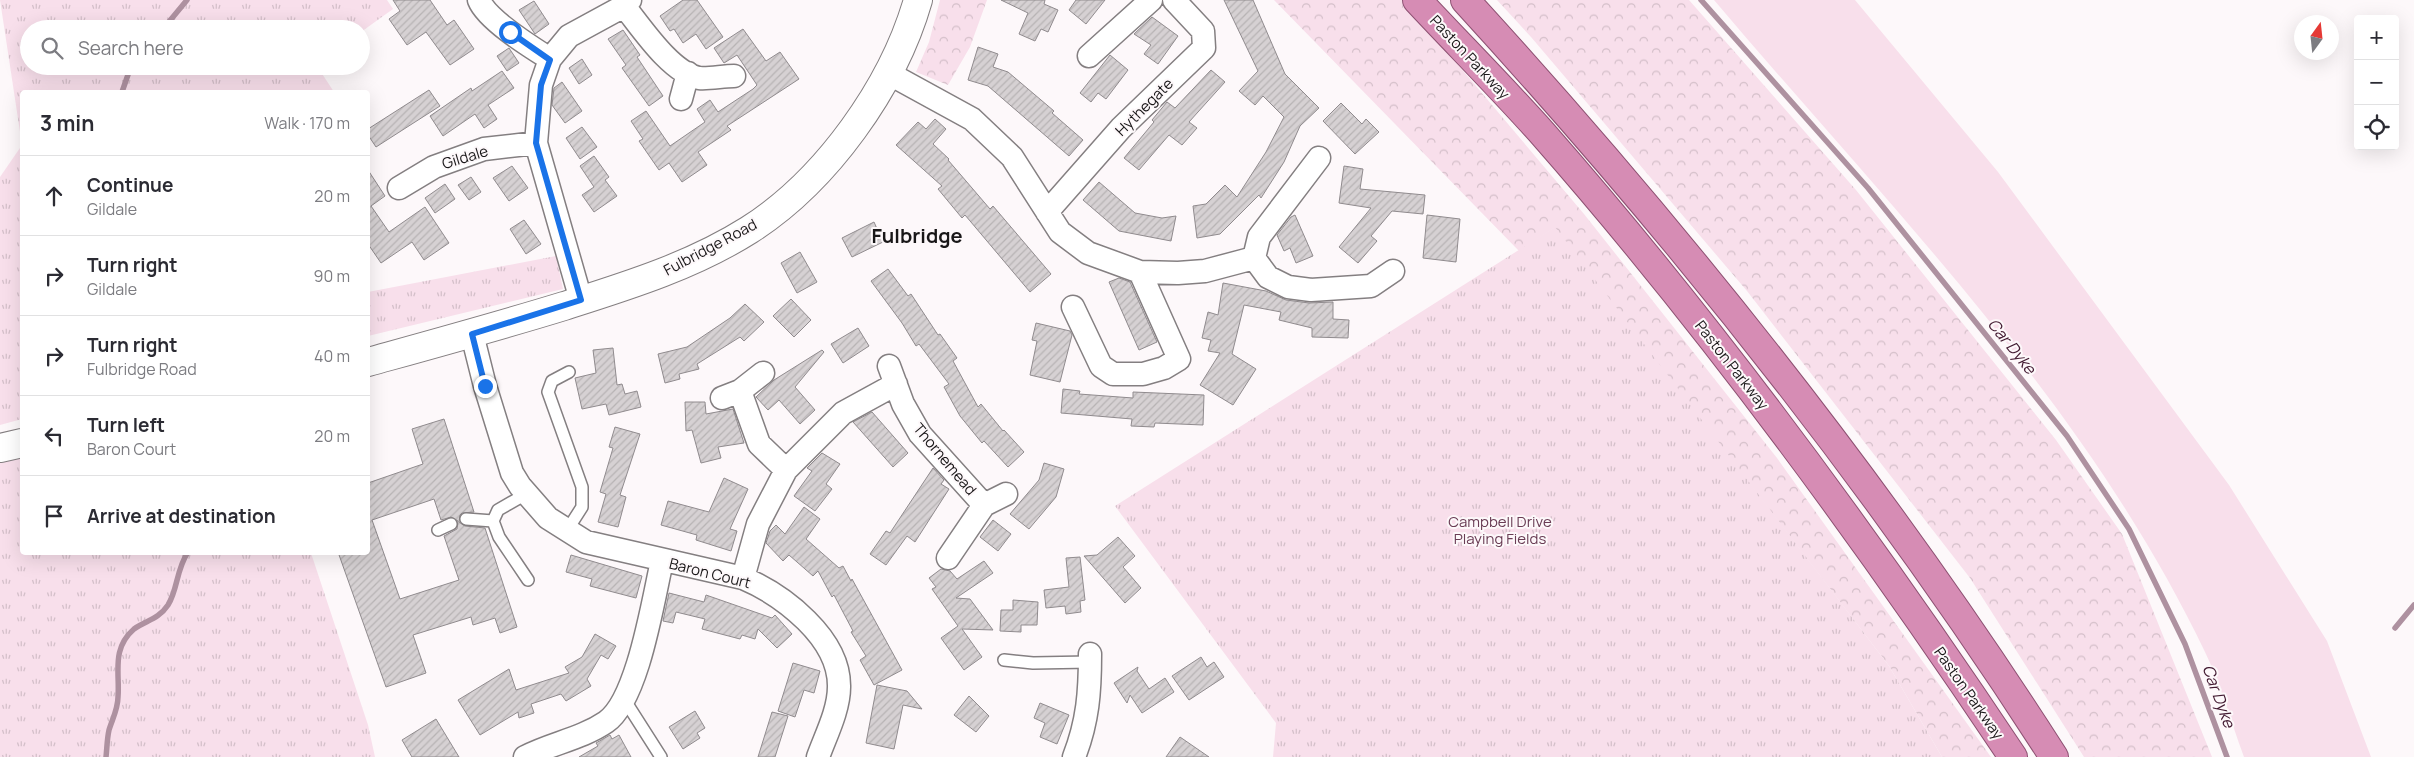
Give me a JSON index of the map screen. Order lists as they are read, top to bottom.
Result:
{
  "streets": {
    "highway": ["Paston Parkway"],
    "street": [
      "Hythegate",
      "Gildale",
      "Fulbridge Road",
      "Thornemead",
      "Baron Court"
    ]
  },
  "crossings": [
    ["Fulbridge Road", "Baron Court"],
    ["Thornemead", "Baron Court"]
  ],
  "districts": ["Fulbridge"],
  "water": ["Car Dyke"],
  "parks": ["Campbell Drive Playing Fields"],
  "north": "top",
  "page": {
    "map_buttons": ["+", "−"],
    "search": "Search here",
    "heading": ["3 min", "Walk · 170 m"],
    "list": [
      ["Continue", "Gildale", "20 m"],
      ["Turn right", "Gildale", "90 m"],
      ["Turn right", "Fulbridge Road", "40 m"],
      ["Turn left", "Baron Court", "20 m"],
      "Arrive at destination"
    ]
  }
}
